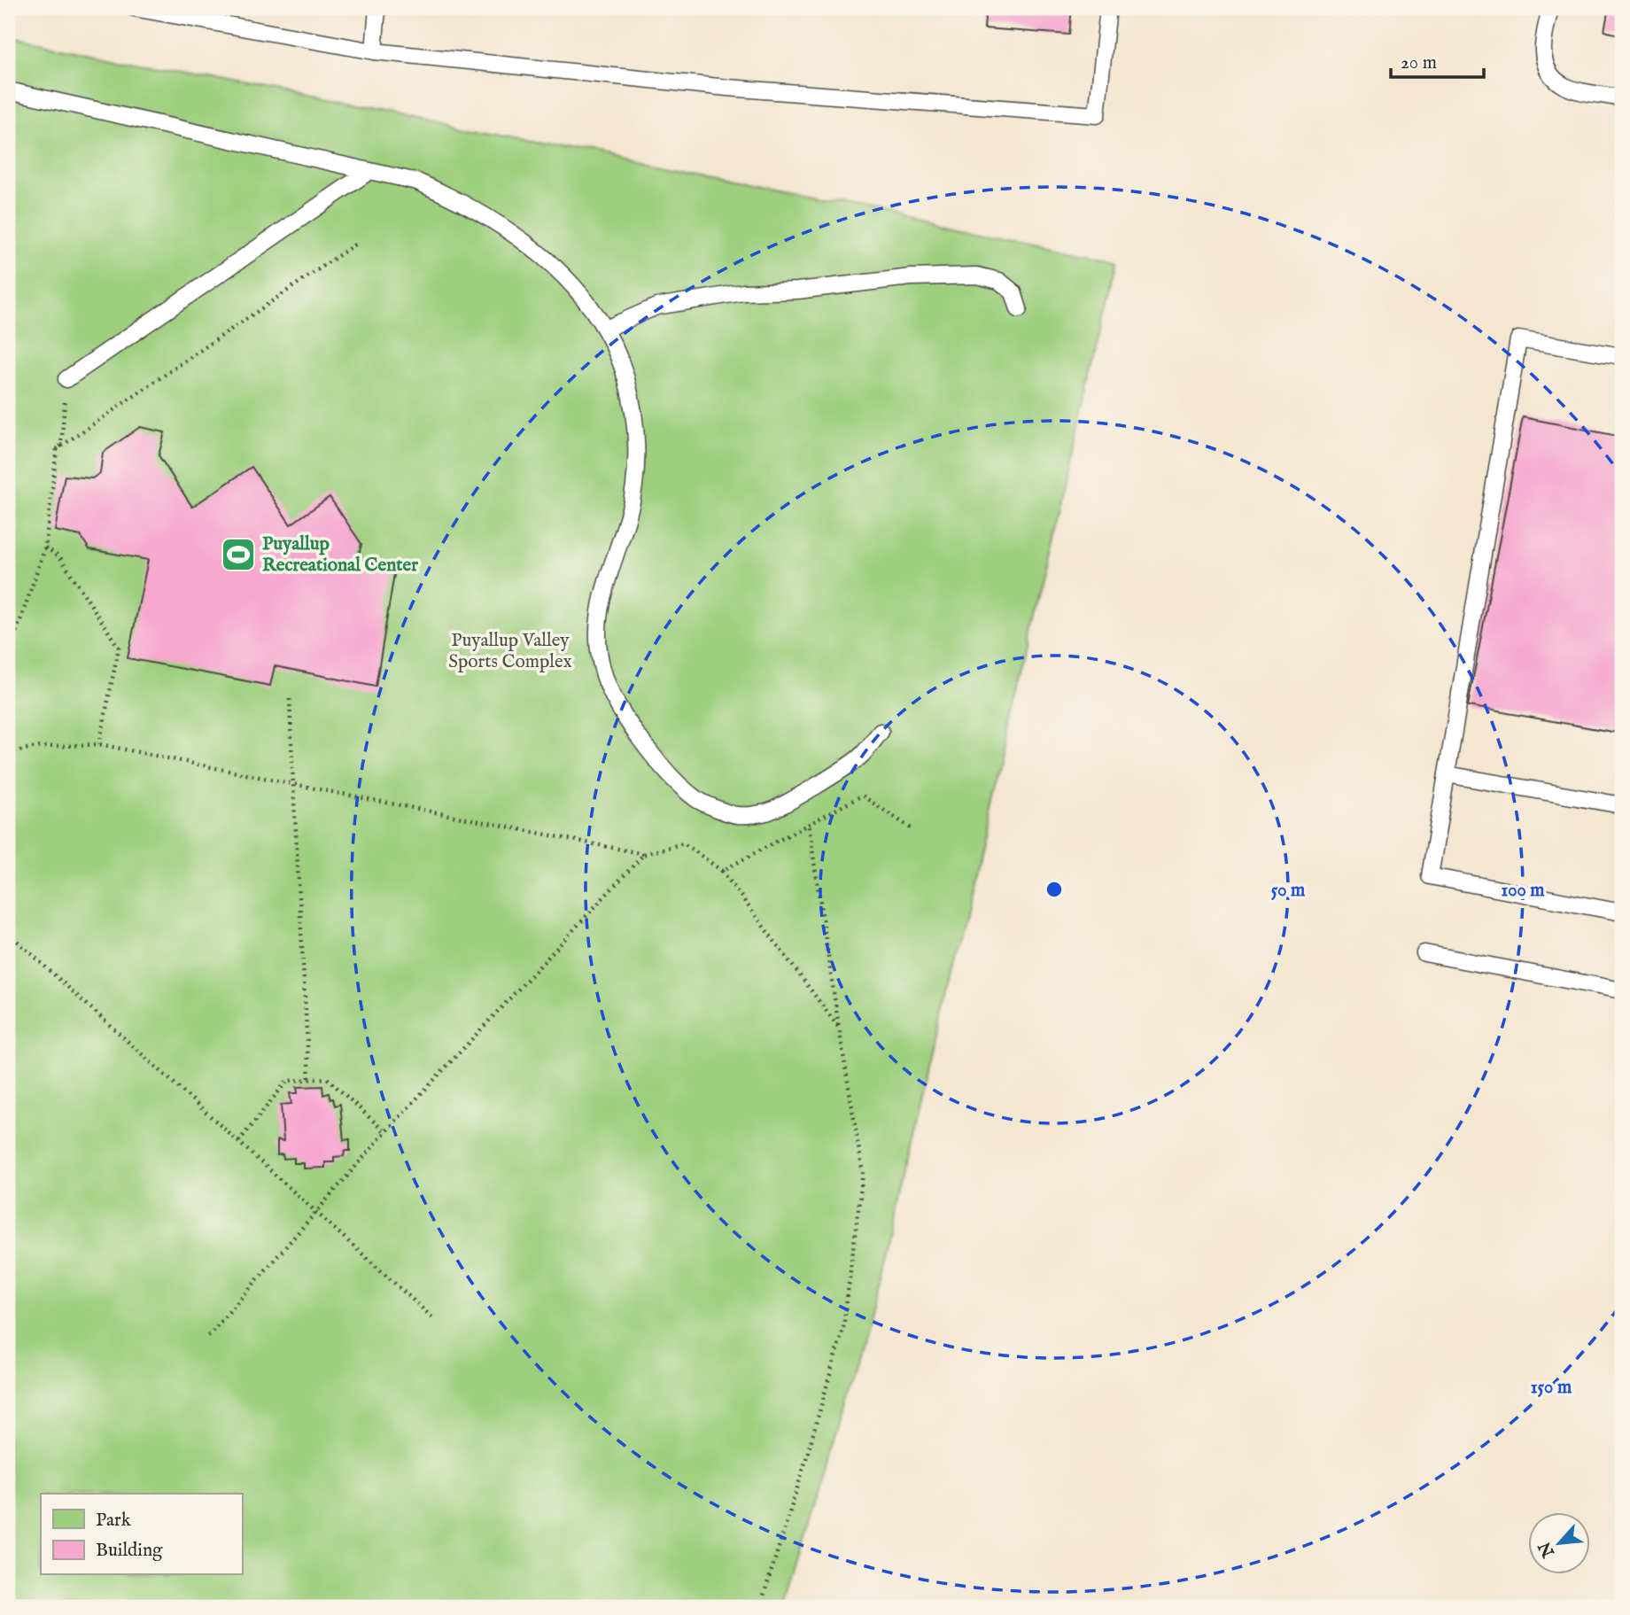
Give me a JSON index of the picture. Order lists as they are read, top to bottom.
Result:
{
  "parks": ["Puyallup Valley Sports Complex"],
  "places": {
    "sports": ["Puyallup Recreational Center"]
  },
  "legend": ["Park", "Building"],
  "scale_bar": "20 m",
  "north": "bottom left",
  "rings": ["50 m", "100 m", "150 m"]
}
